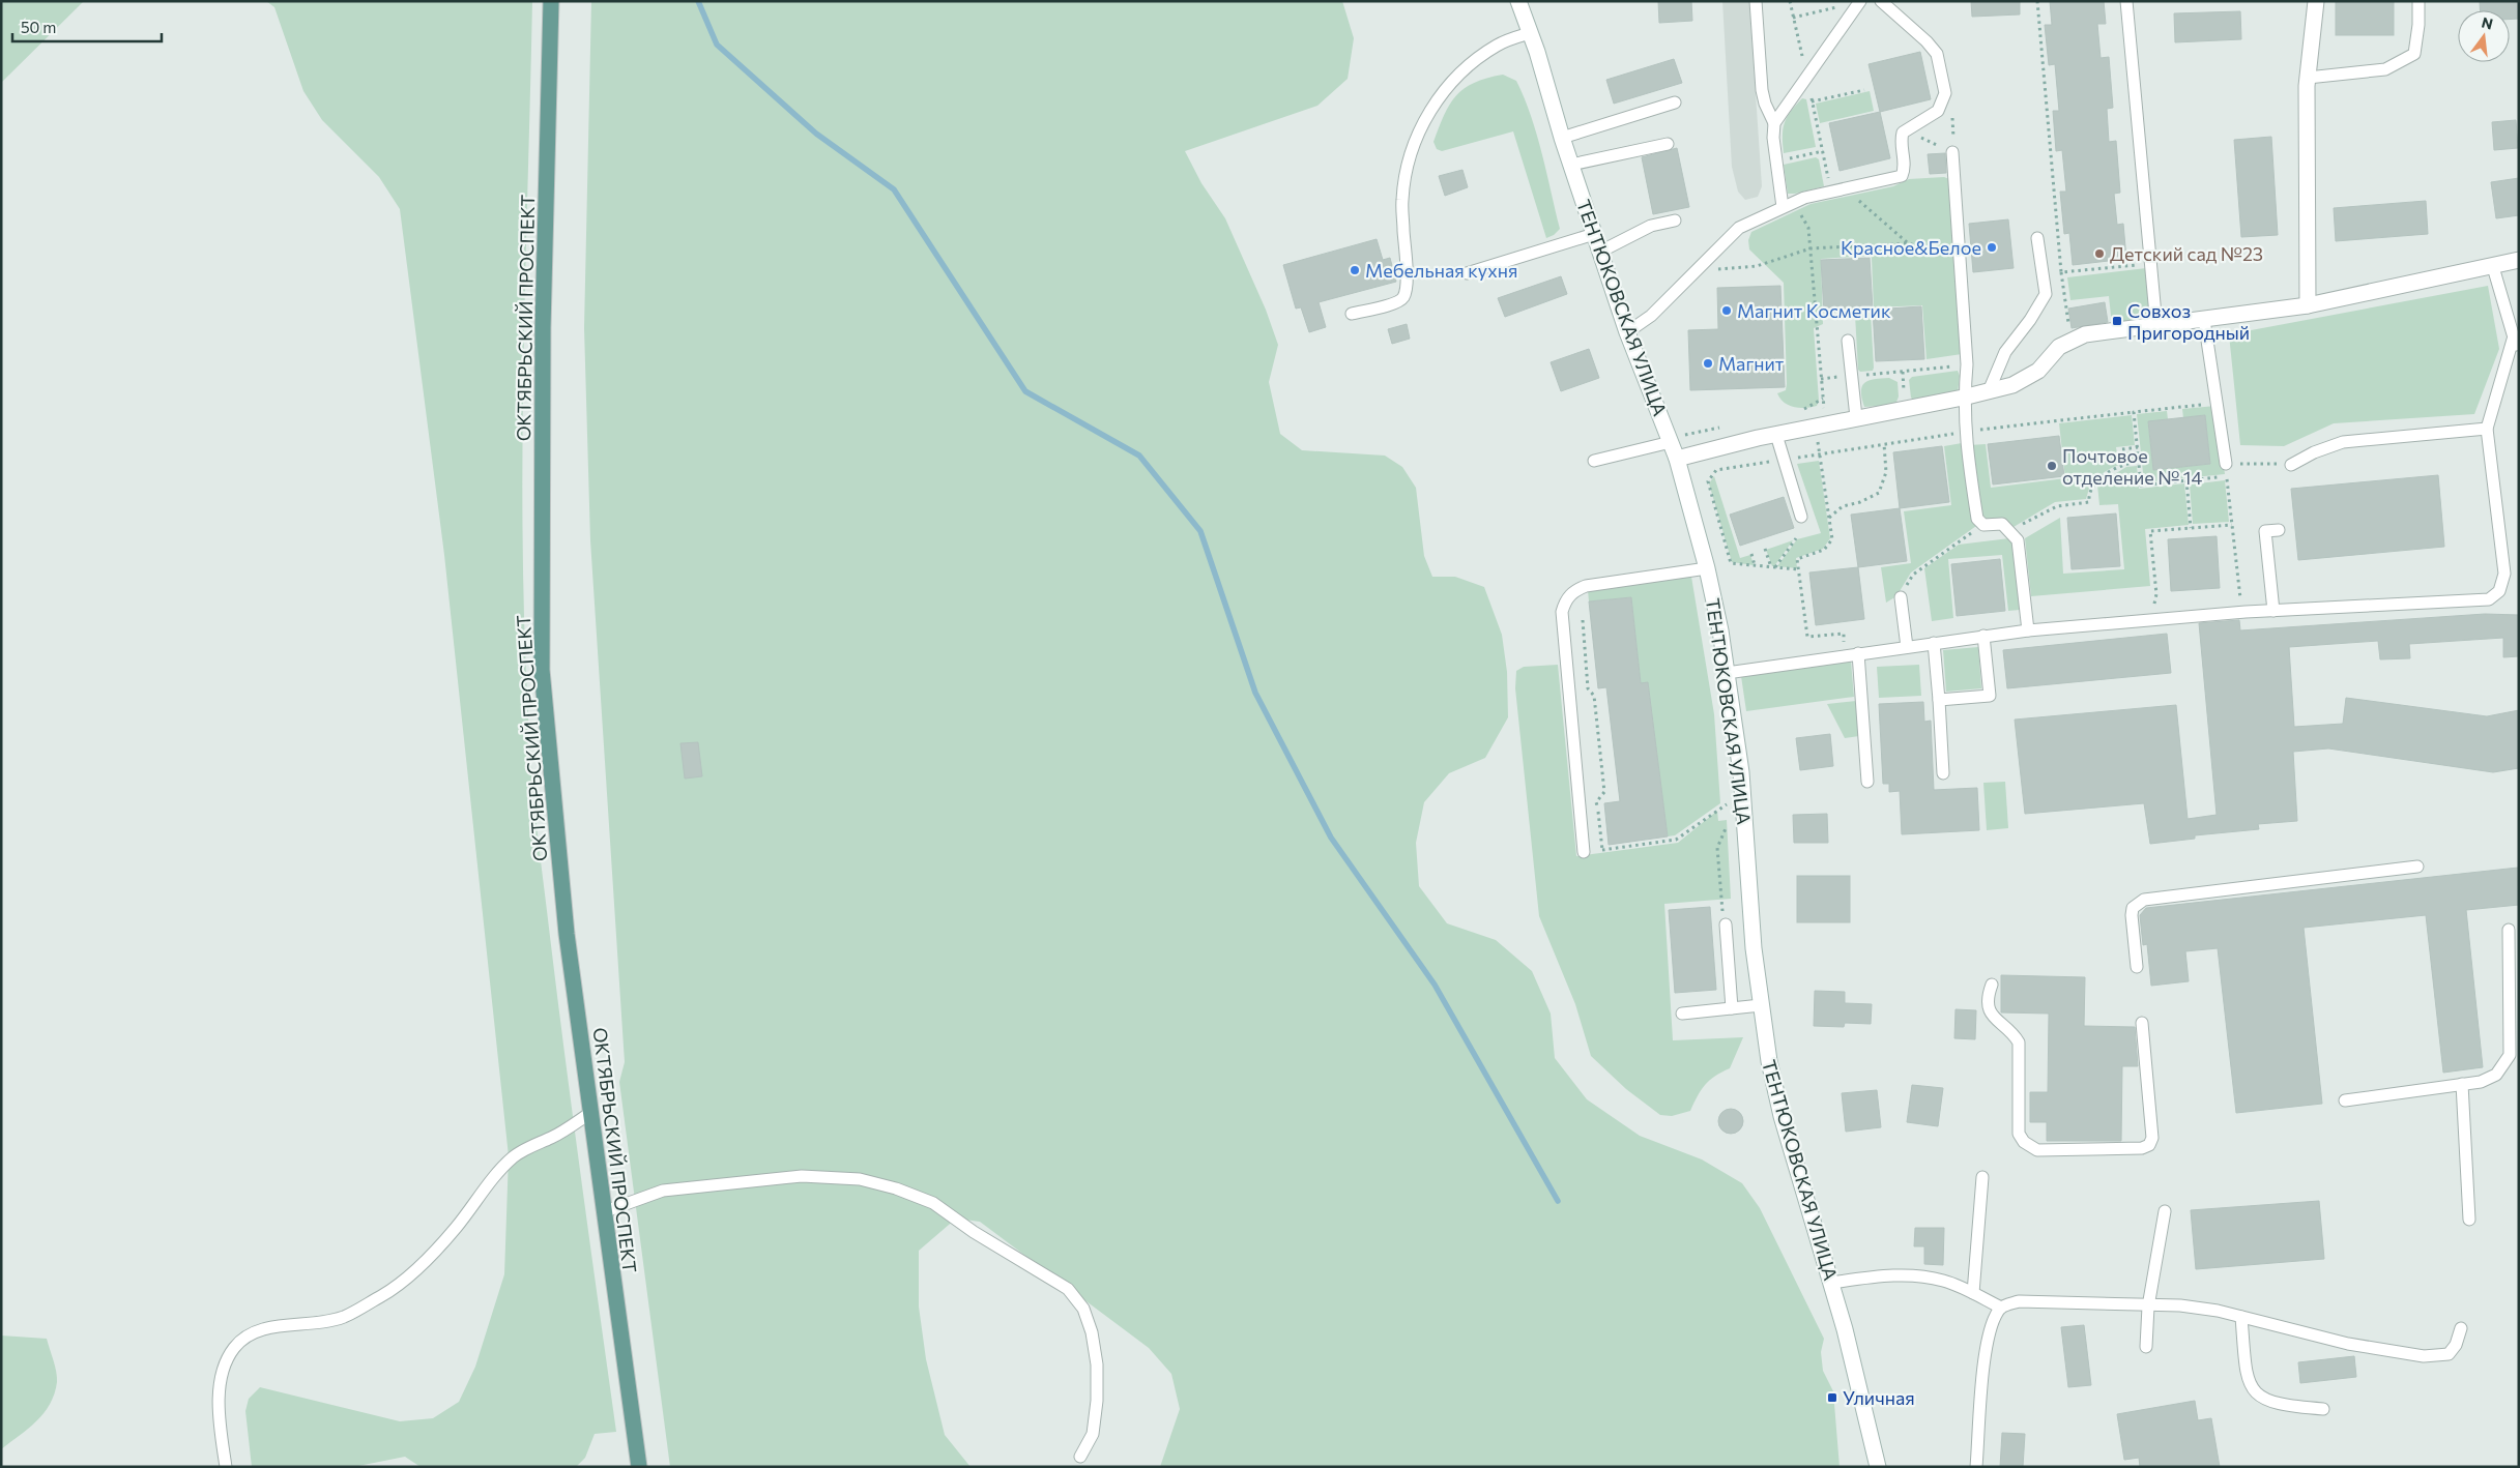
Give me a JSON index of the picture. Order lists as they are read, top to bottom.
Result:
{
  "streets": {
    "main road": ["ОКТЯБРЬСКИЙ ПРОСПЕКТ"],
    "street": ["ТЕНТЮКОВСКАЯ УЛИЦА"]
  },
  "places": {
    "other": [
      "Красное&Белое",
      "Детский сад №23",
      "Мебельная кухня",
      "Магнит Косметик",
      "Магнит",
      "Почтовое отделение № 14"
    ],
    "transit": ["Совхоз Пригородный", "Уличная"]
  },
  "scale_bar": "50 m",
  "north": "top"
}
